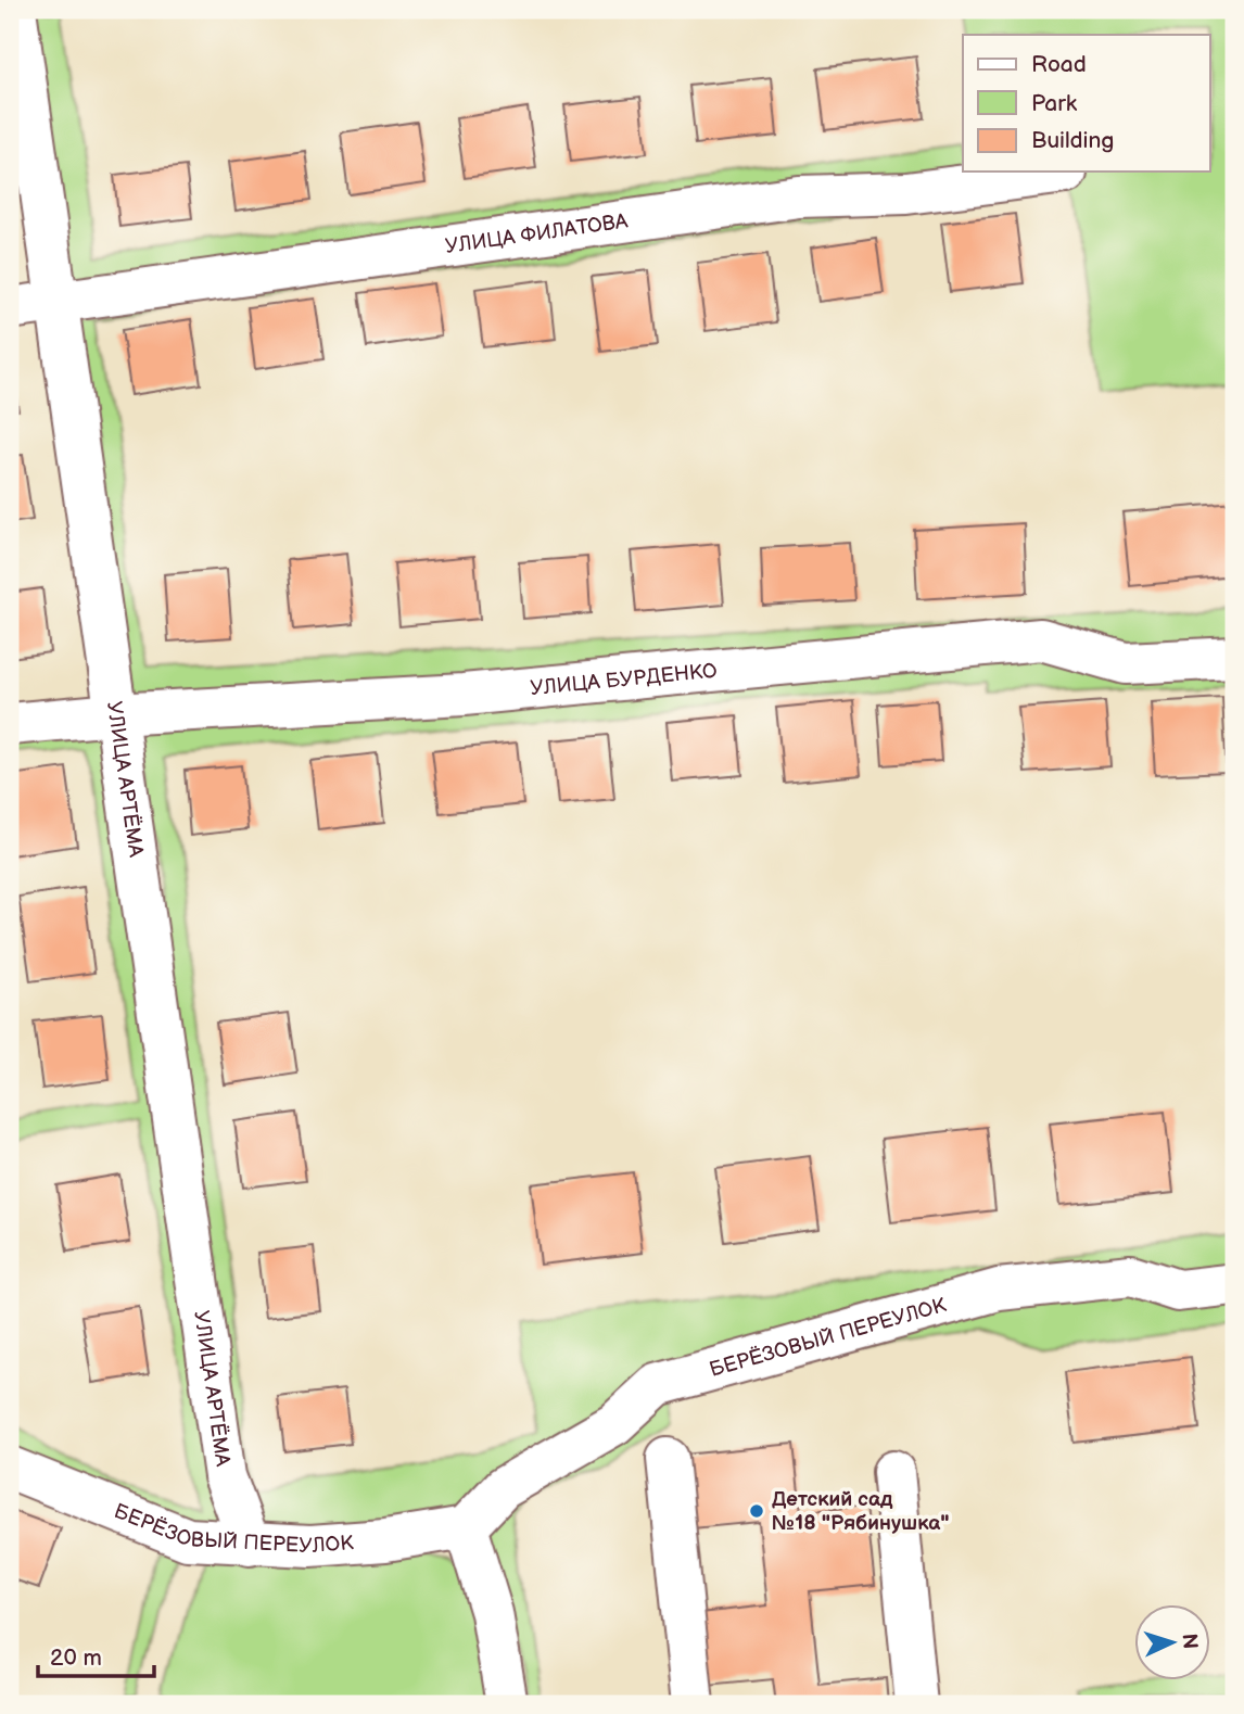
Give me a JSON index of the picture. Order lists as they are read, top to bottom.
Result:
{
  "streets": {
    "street": [
      "УЛИЦА ФИЛАТОВА",
      "УЛИЦА БУРДЕНКО",
      "УЛИЦА АРТЁМА",
      "БЕРЁЗОВЫЙ ПЕРЕУЛОК"
    ]
  },
  "crossings": [
    ["УЛИЦА ФИЛАТОВА", "УЛИЦА АРТЁМА"],
    ["УЛИЦА БУРДЕНКО", "УЛИЦА АРТЁМА"],
    ["УЛИЦА АРТЁМА", "БЕРЁЗОВЫЙ ПЕРЕУЛОК"]
  ],
  "places": ["Детский сад №18 \"Рябинушка\""],
  "legend": ["Road", "Park", "Building"],
  "scale_bar": "20 m",
  "north": "right"
}
